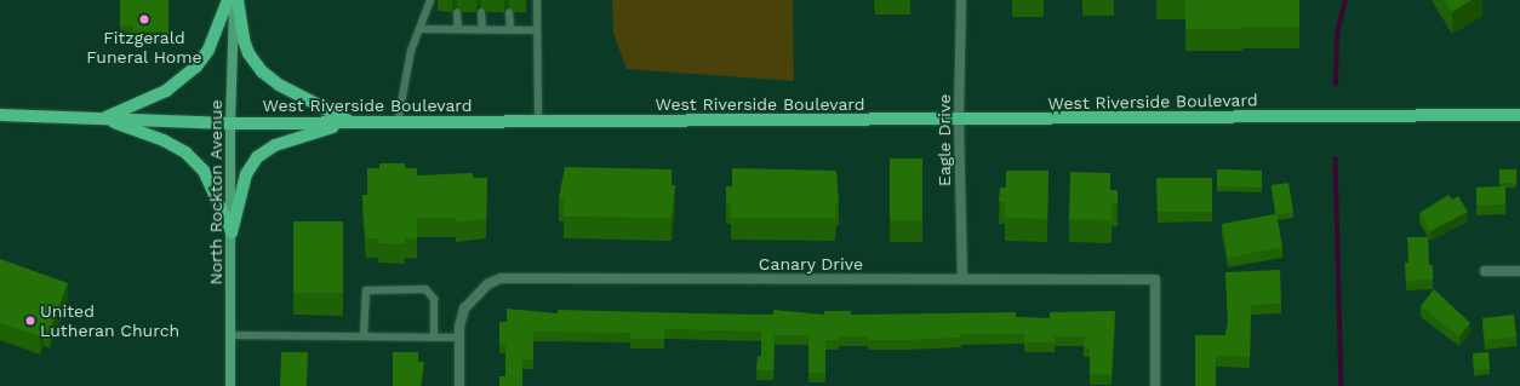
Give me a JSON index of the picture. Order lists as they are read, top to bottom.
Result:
{
  "streets": {
    "main road": ["West Riverside Boulevard", "North Rockton Avenue"],
    "street": ["Eagle Drive", "Canary Drive"]
  },
  "crossings": [
    ["West Riverside Boulevard", "Eagle Drive"],
    ["West Riverside Boulevard", "North Rockton Avenue"],
    ["Eagle Drive", "Canary Drive"]
  ],
  "places": ["Fitzgerald Funeral Home", "United Lutheran Church"]
}
